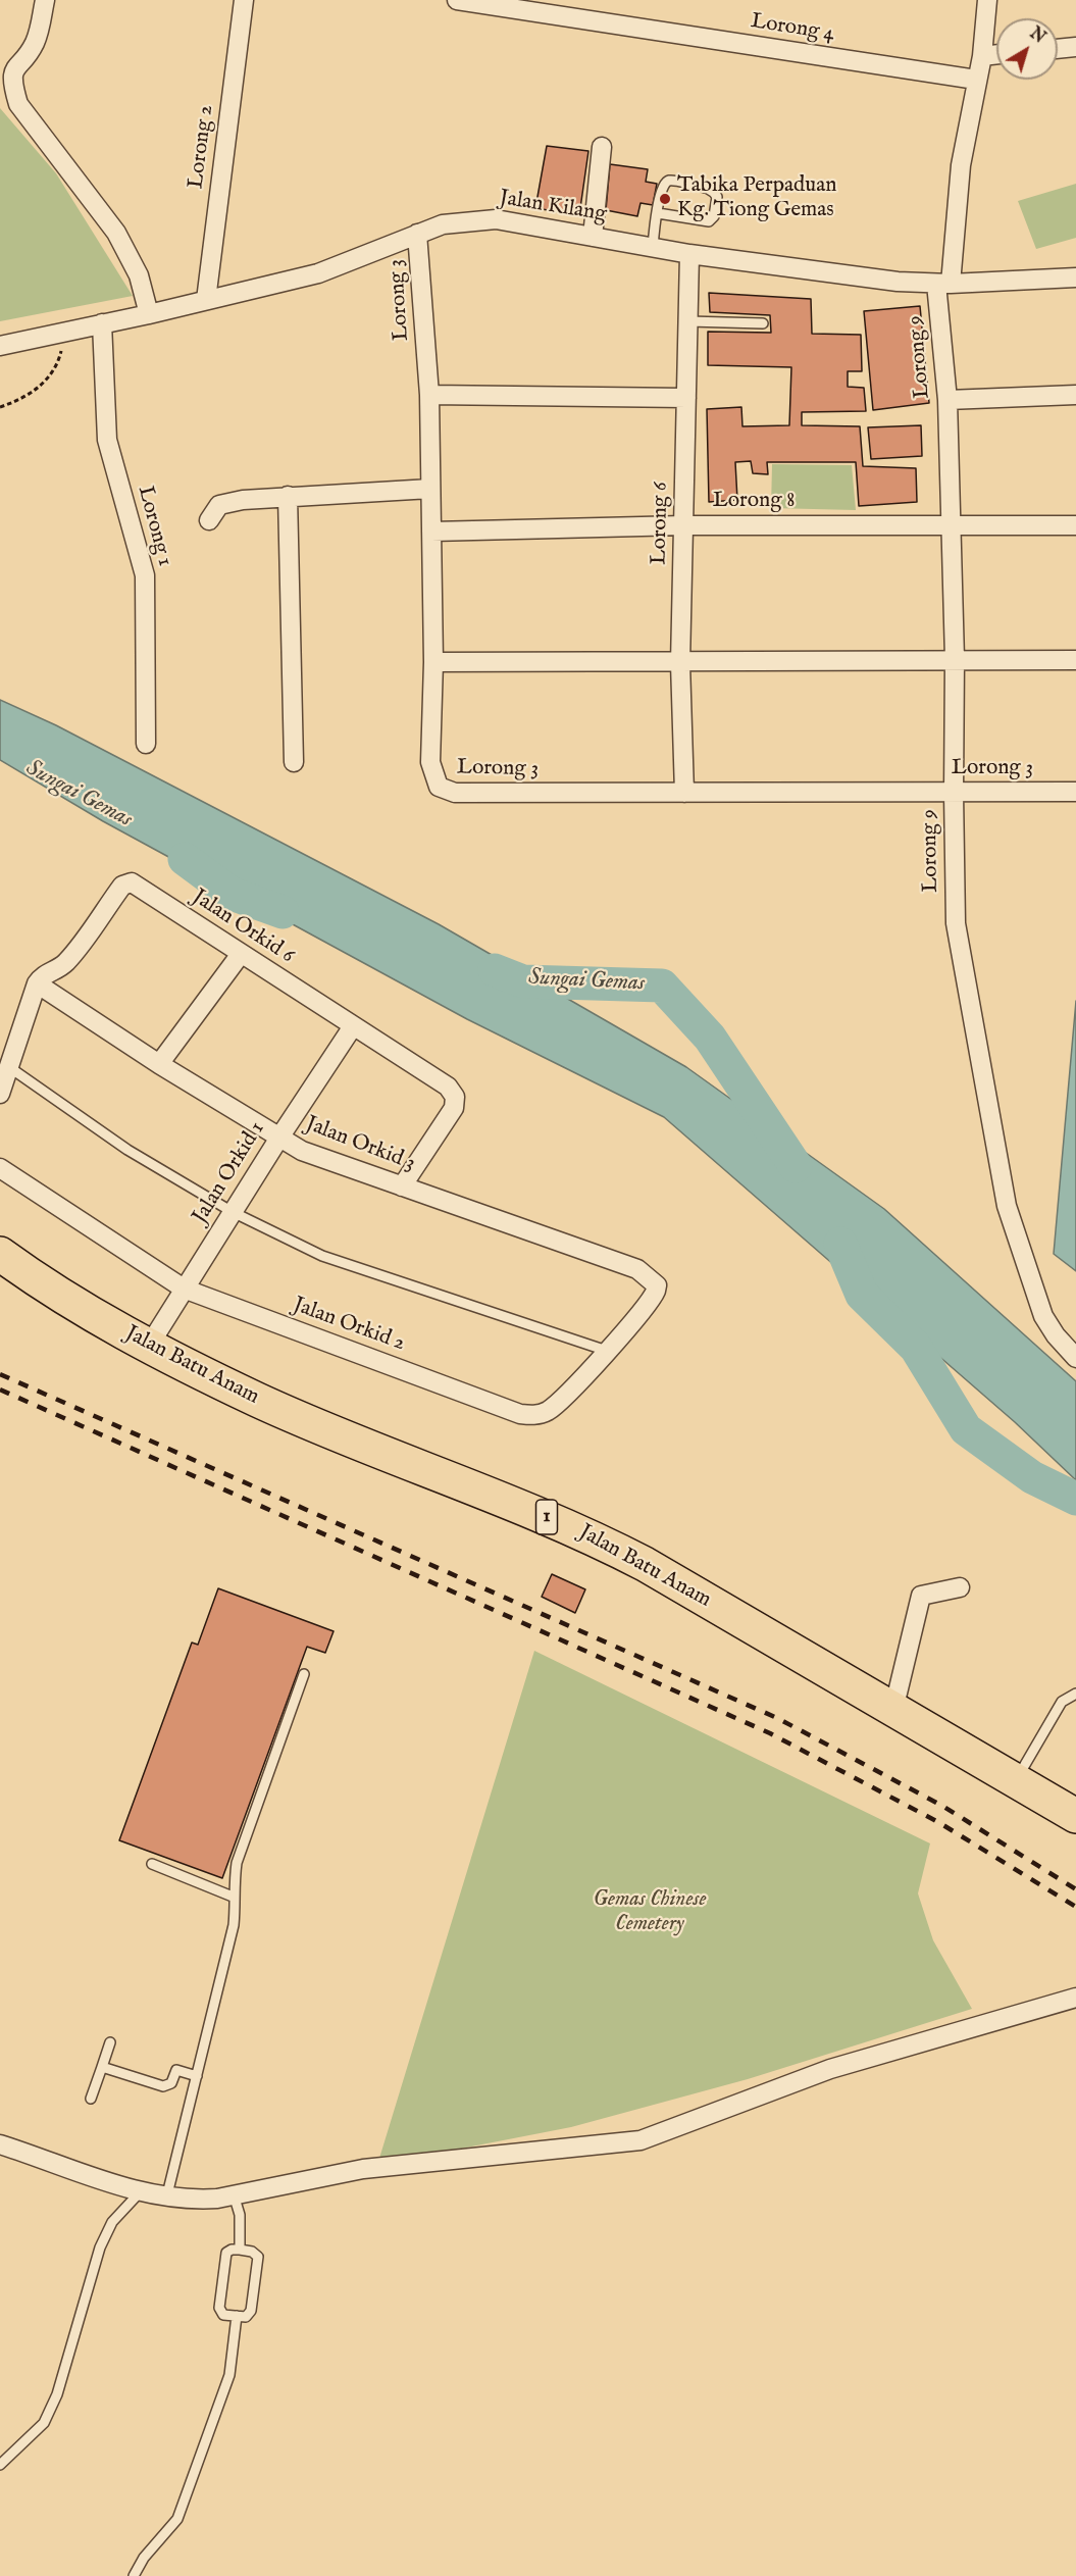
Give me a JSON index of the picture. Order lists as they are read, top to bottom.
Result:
{
  "streets": {
    "highway": ["Jalan Batu Anam", "1"],
    "street": [
      "Lorong 4",
      "Lorong 2",
      "Jalan Kilang",
      "Lorong 3",
      "Lorong 9",
      "Lorong 8",
      "Lorong 6",
      "Lorong 1",
      "Jalan Orkid 6",
      "Jalan Orkid 3",
      "Jalan Orkid 1",
      "Jalan Orkid 2"
    ]
  },
  "crossings": [
    ["Lorong 4", "Lorong 9"],
    ["Lorong 2", "Jalan Kilang"],
    ["Jalan Kilang", "Lorong 3"],
    ["Jalan Kilang", "Lorong 9"],
    ["Jalan Kilang", "Lorong 6"],
    ["Jalan Kilang", "Lorong 1"],
    ["Lorong 3", "Lorong 9"],
    ["Lorong 3", "Lorong 8"],
    ["Lorong 3", "Lorong 6"],
    ["Lorong 9", "Lorong 8"],
    ["Lorong 8", "Lorong 6"],
    ["Jalan Orkid 6", "Jalan Orkid 3"],
    ["Jalan Orkid 6", "Jalan Orkid 1"],
    ["Jalan Orkid 3", "Jalan Orkid 1"],
    ["Jalan Orkid 3", "Jalan Orkid 2"],
    ["Jalan Orkid 1", "Jalan Orkid 2"],
    ["Jalan Orkid 1", "Jalan Batu Anam"]
  ],
  "water": ["Sungai Gemas"],
  "parks": ["Gemas Chinese Cemetery"],
  "places": ["Tabika Perpaduan Kg. Tiong Gemas"],
  "north": "top right"
}
